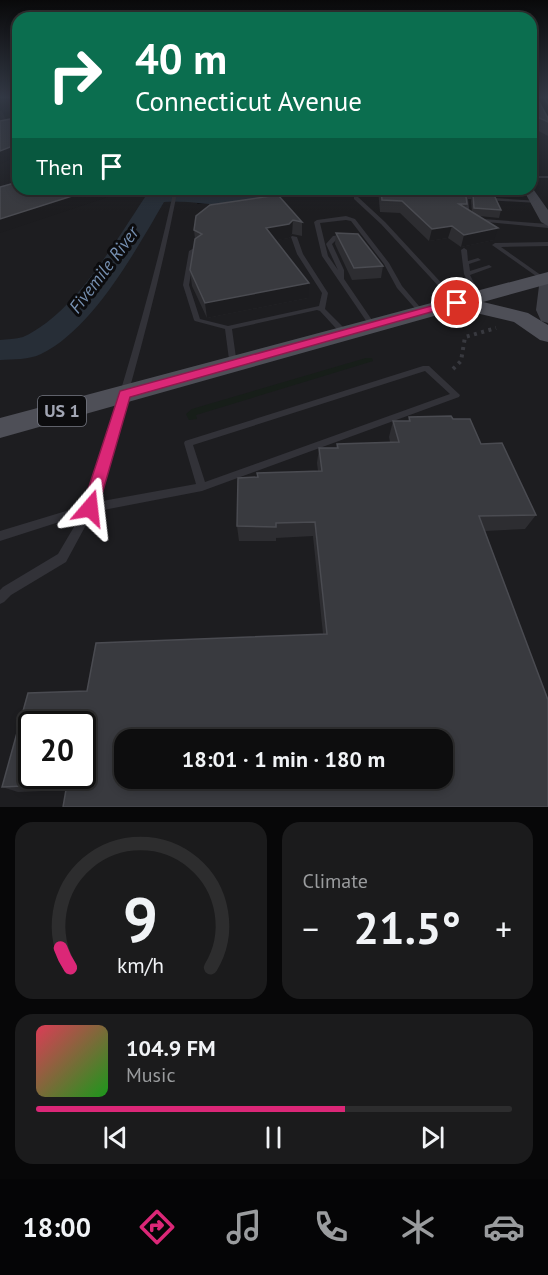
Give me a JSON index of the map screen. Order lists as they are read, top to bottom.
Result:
{
  "streets": {
    "main road": ["US 1"]
  },
  "water": ["Fivemile River"],
  "page": {
    "turn": ["40 m", "Connecticut Avenue"],
    "then": "Then",
    "limit": "20",
    "trip": "18:01 · 1 min · 180 m",
    "tile": "Climate",
    "heat": ["−", "21.5°", "+"],
    "song": ["104.9 FM", "Music"],
    "tabs": "18:00",
    "gauge": ["9", "km/h"]
  }
}
